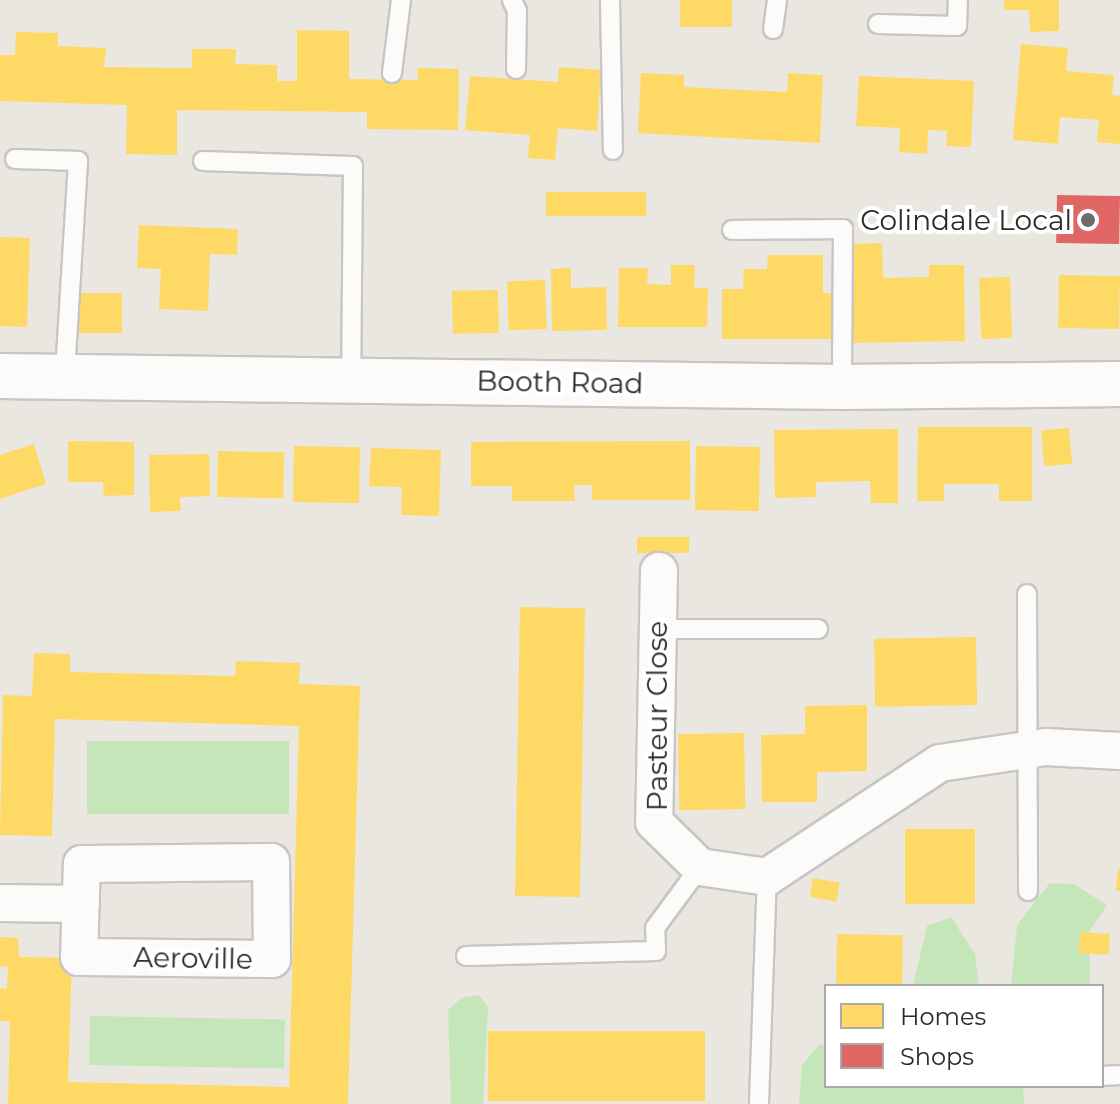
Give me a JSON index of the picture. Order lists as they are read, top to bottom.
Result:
{
  "streets": {
    "street": ["Booth Road", "Pasteur Close", "Aeroville"]
  },
  "places": ["Colindale Local"],
  "legend": ["Homes", "Shops"]
}
